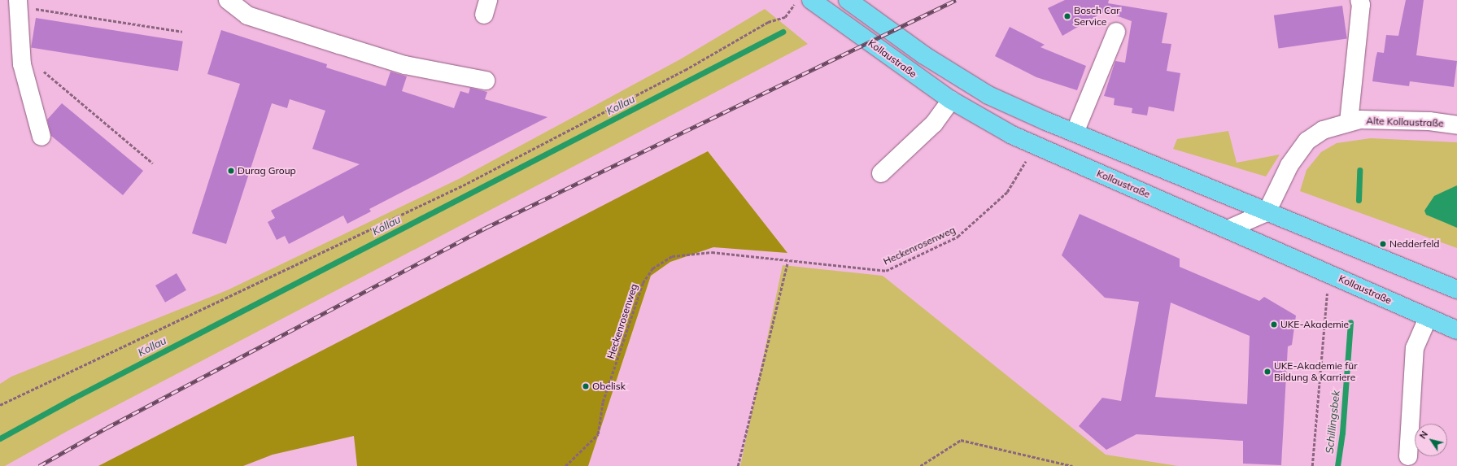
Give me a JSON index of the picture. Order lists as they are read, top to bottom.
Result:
{
  "streets": {
    "main road": ["Kollaustraße"],
    "street": ["Alte Kollaustraße"],
    "path": ["Heckenrosenweg"]
  },
  "crossings": [
    ["Kollaustraße", "Heckenrosenweg"]
  ],
  "water": ["Kollau", "Schillingsbek"],
  "places": [
    "Bosch Car Service",
    "Durag Group",
    "Nedderfeld",
    "UKE-Akademie",
    "UKE-Akademie für Bildung & Karriere",
    "Obelisk"
  ],
  "north": "top left"
}
